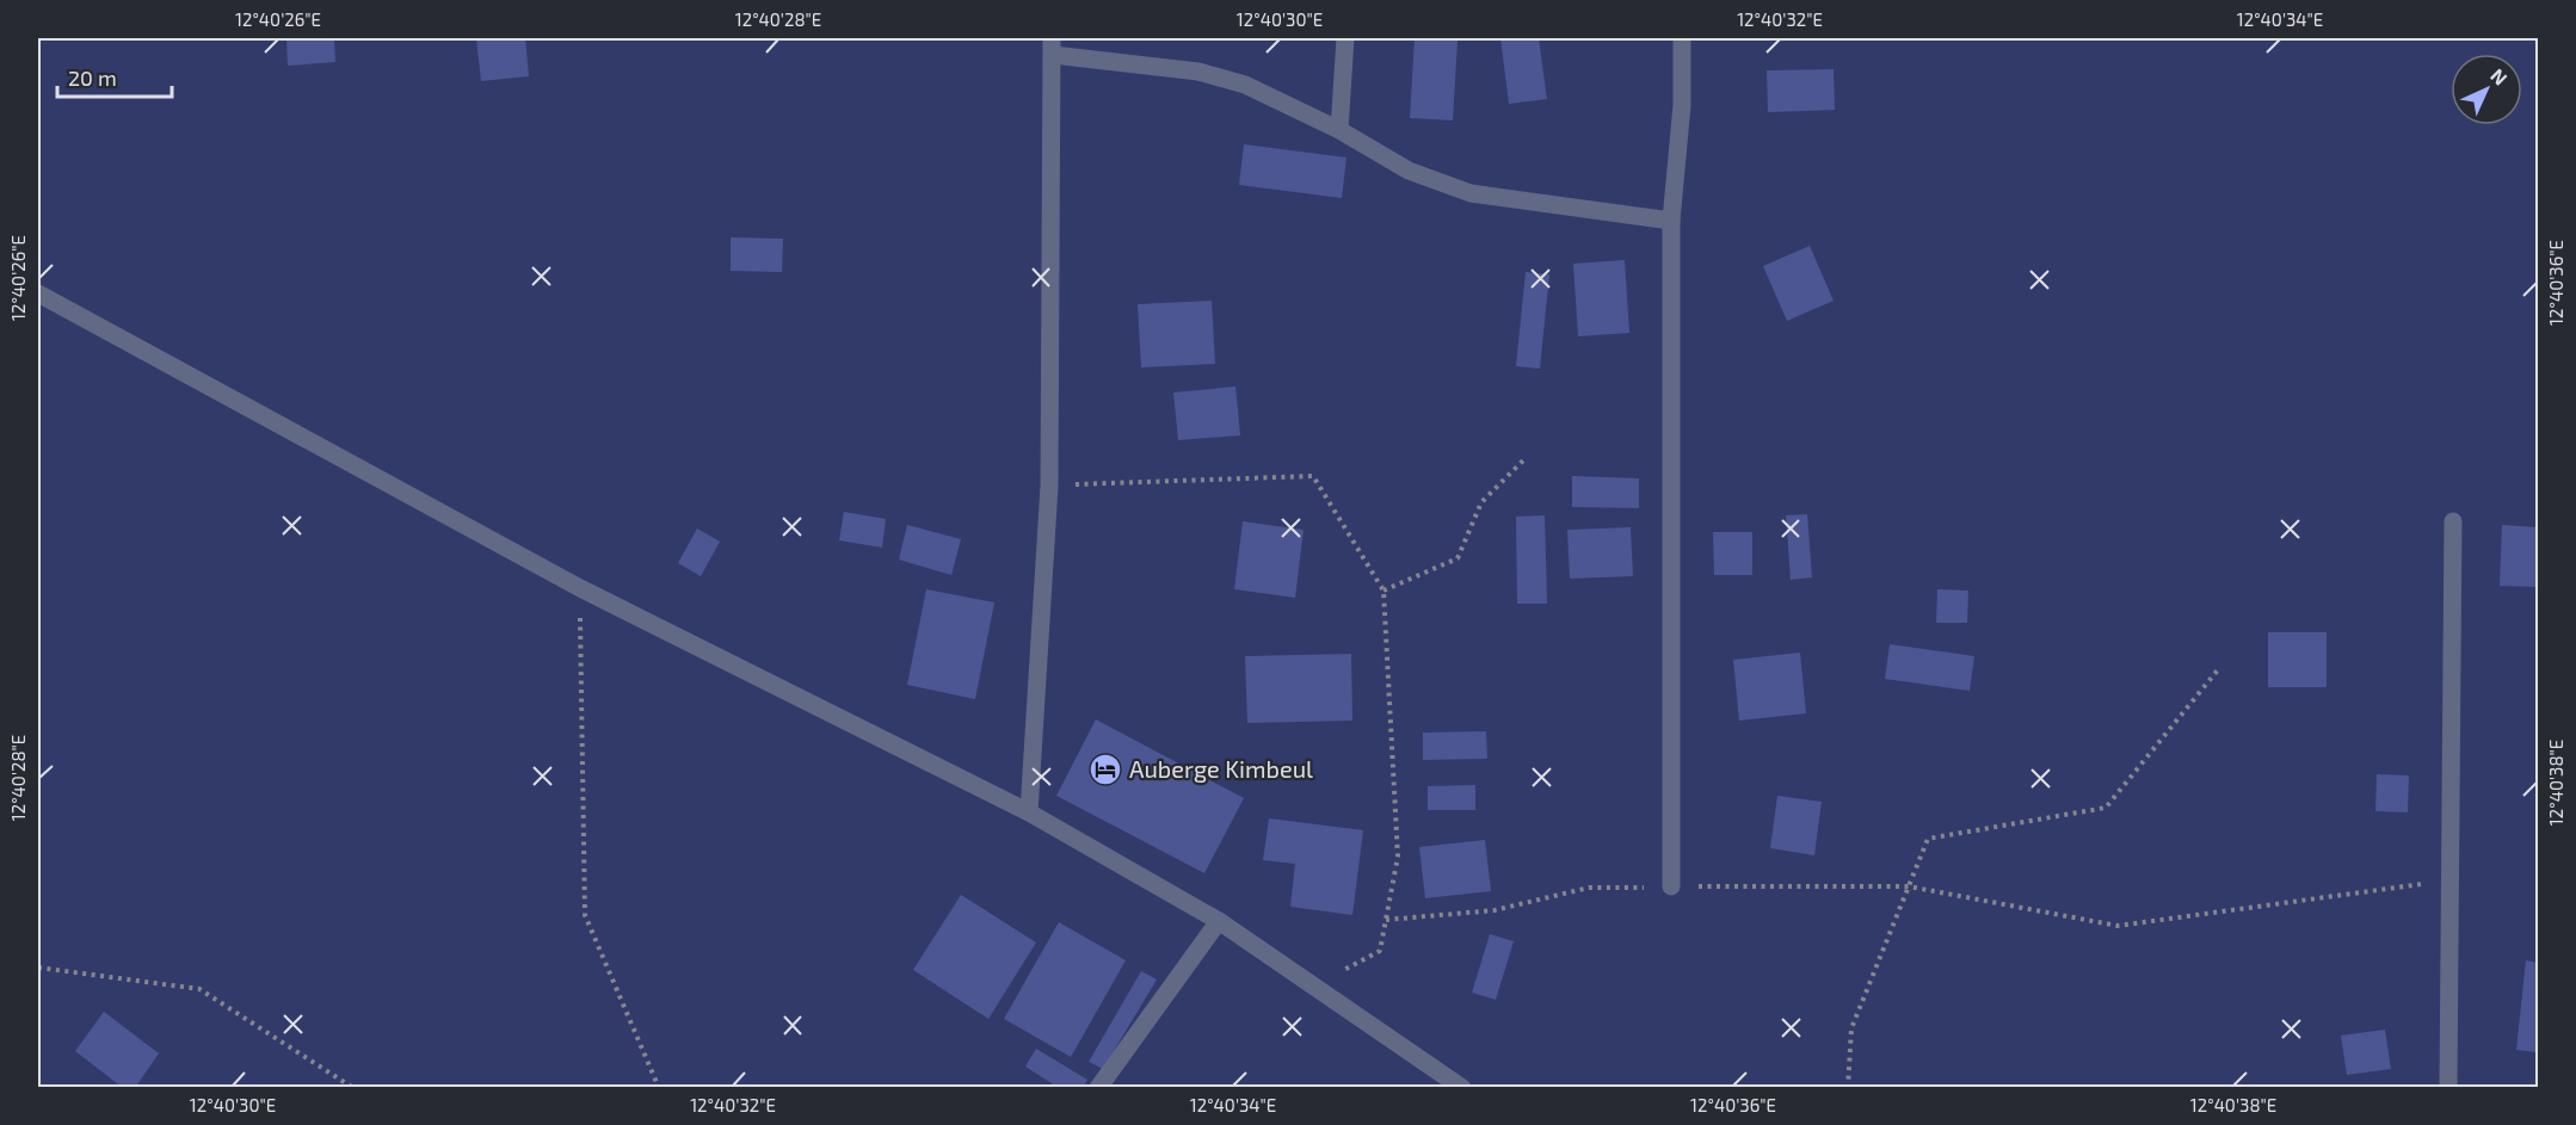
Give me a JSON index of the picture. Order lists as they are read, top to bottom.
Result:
{
  "places": {
    "hotel": ["Auberge Kimbeul"]
  },
  "scale_bar": "20 m",
  "north": "top right",
  "coordinates": [
    "12°40'26\"E",
    "12°40'28\"E",
    "12°40'30\"E",
    "12°40'32\"E",
    "12°40'34\"E",
    "12°40'36\"E",
    "12°40'38\"E"
  ]
}
